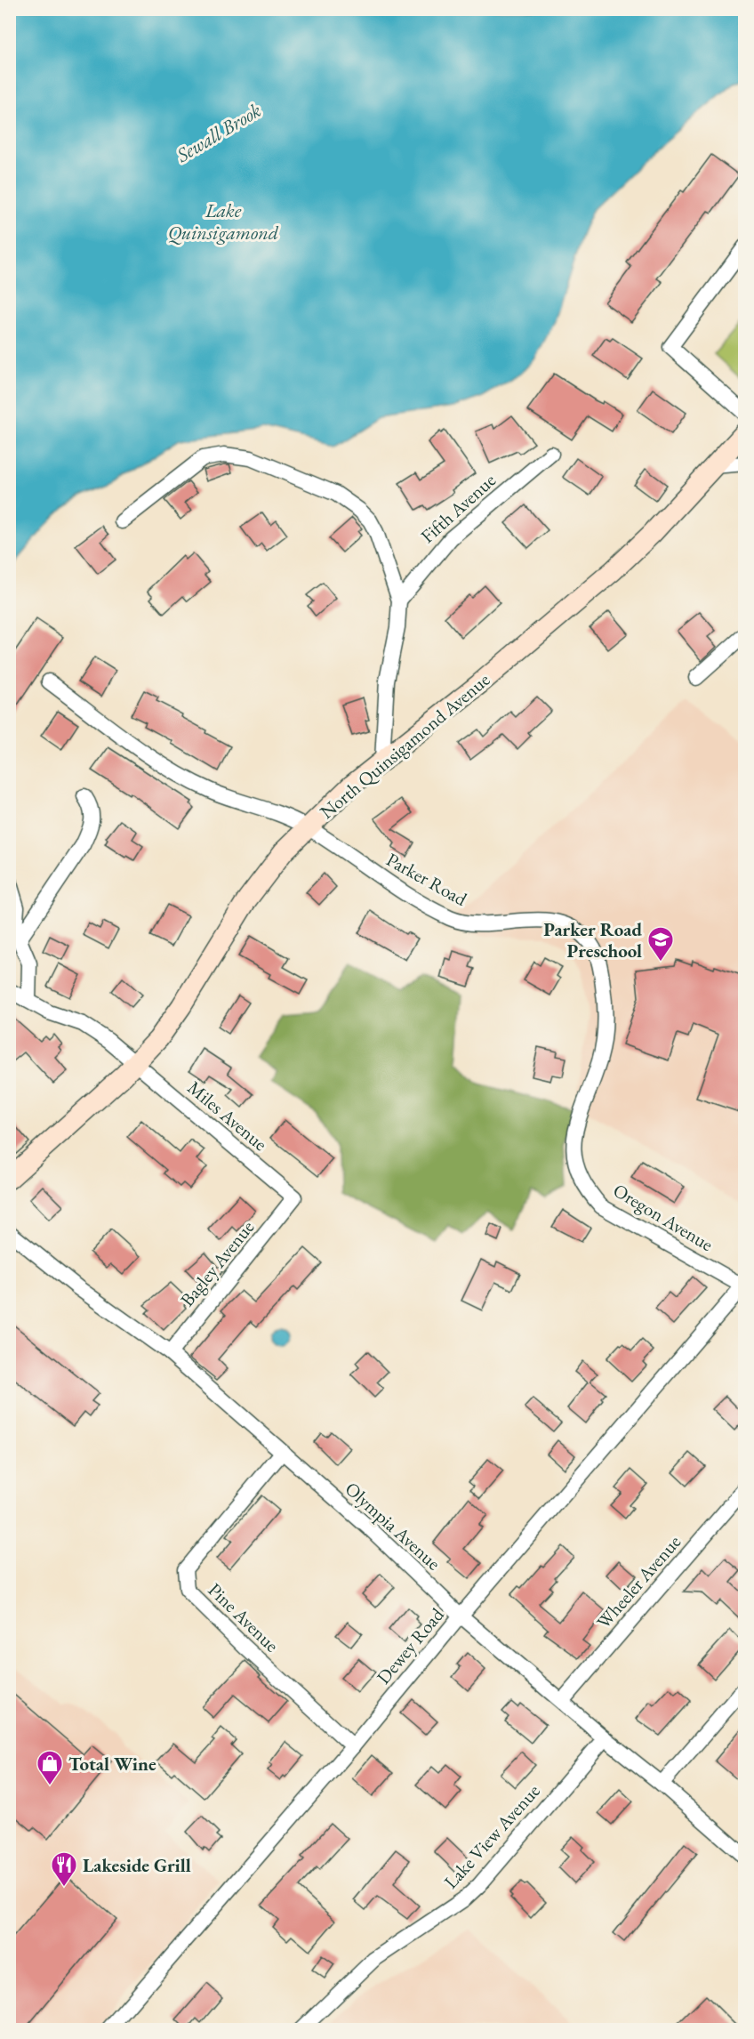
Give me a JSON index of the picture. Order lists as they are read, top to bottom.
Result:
{
  "streets": {
    "main road": ["North Quinsigamond Avenue"],
    "street": [
      "Fifth Avenue",
      "Parker Road",
      "Miles Avenue",
      "Oregon Avenue",
      "Bagley Avenue",
      "Olympia Avenue",
      "Wheeler Avenue",
      "Pine Avenue",
      "Dewey Road",
      "Lake View Avenue"
    ]
  },
  "crossings": [
    ["North Quinsigamond Avenue", "Parker Road"],
    ["North Quinsigamond Avenue", "Miles Avenue"],
    ["Parker Road", "Oregon Avenue"],
    ["Miles Avenue", "Bagley Avenue"],
    ["Oregon Avenue", "Dewey Road"],
    ["Bagley Avenue", "Olympia Avenue"],
    ["Olympia Avenue", "Wheeler Avenue"],
    ["Olympia Avenue", "Pine Avenue"],
    ["Olympia Avenue", "Dewey Road"],
    ["Olympia Avenue", "Lake View Avenue"],
    ["Pine Avenue", "Dewey Road"]
  ],
  "water": ["Sewall Brook", "Lake Quinsigamond"],
  "places": {
    "school or university": ["Parker Road Preschool"],
    "shop": ["Total Wine"],
    "restaurant": ["Lakeside Grill"]
  }
}
